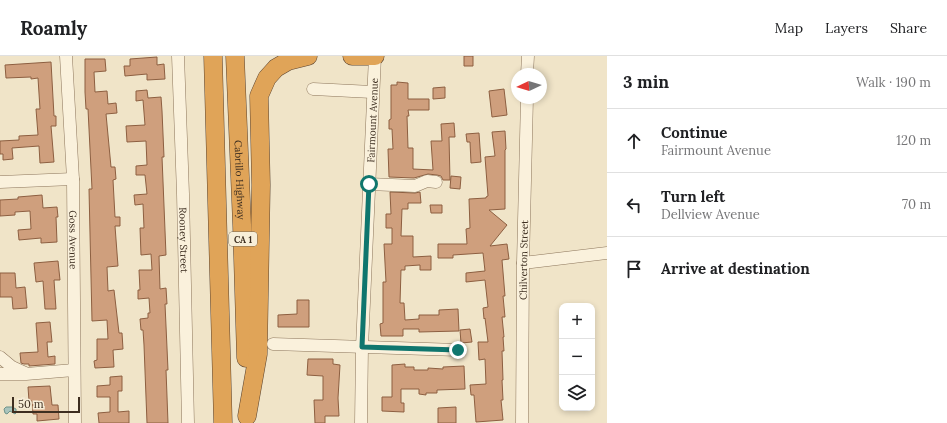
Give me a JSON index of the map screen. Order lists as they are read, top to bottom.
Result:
{
  "streets": {
    "highway": ["Cabrillo Highway", "CA 1"],
    "street": [
      "Fairmount Avenue",
      "Goss Avenue",
      "Rooney Street",
      "Chilverton Street"
    ]
  },
  "scale_bar": "50 m",
  "north": "left",
  "page": {
    "header": "Roamly",
    "nav": ["Map", "Layers", "Share"],
    "heading": ["3 min", "Walk · 190 m"],
    "list": [
      ["Continue", "Fairmount Avenue", "120 m"],
      ["Turn left", "Dellview Avenue", "70 m"],
      "Arrive at destination"
    ],
    "map_buttons": ["+", "−"],
    "scale": "50 m"
  }
}
